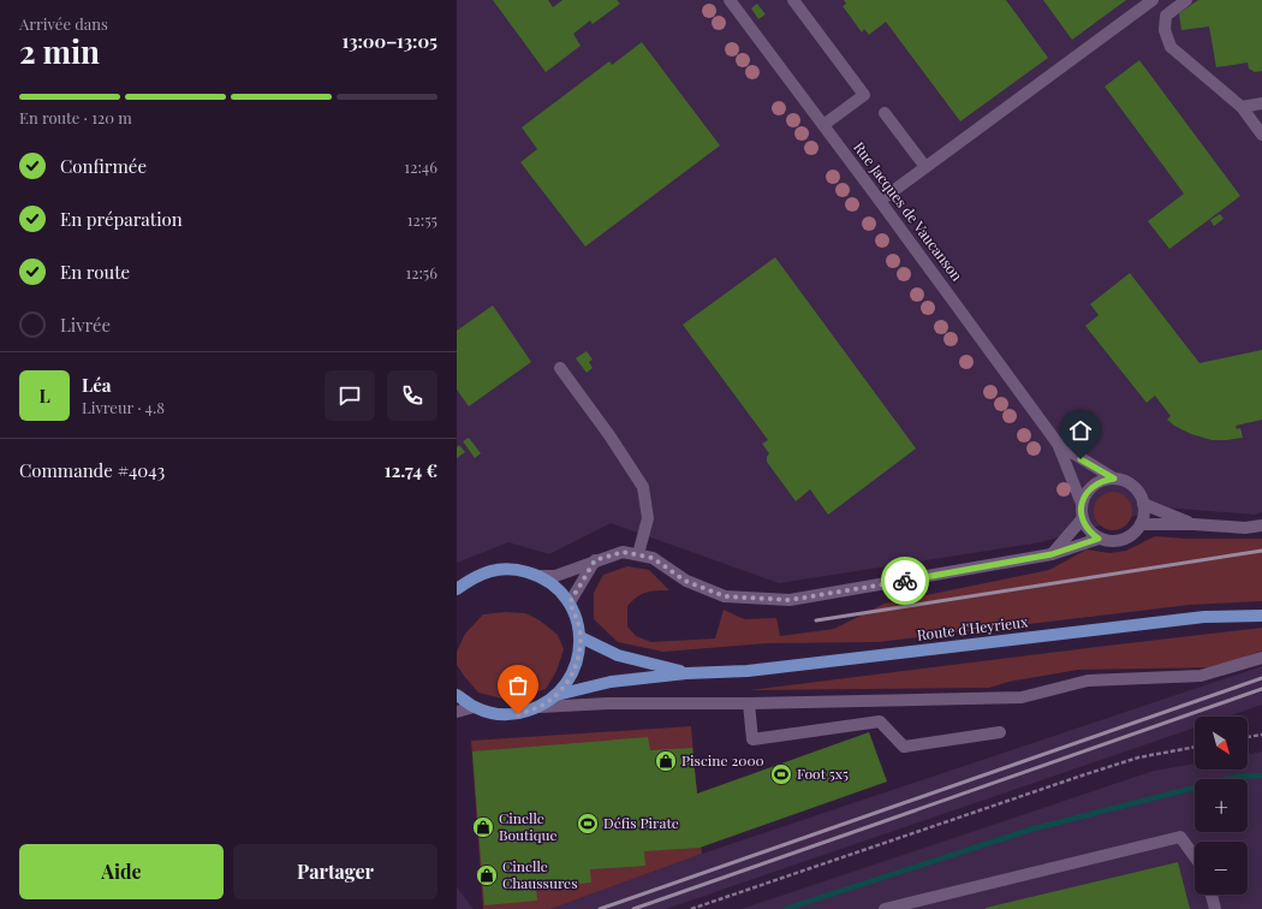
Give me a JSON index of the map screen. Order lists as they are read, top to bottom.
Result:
{
  "streets": {
    "main road": ["Route d'Heyrieux"],
    "street": ["Rue Jacques de Vaucanson"]
  },
  "places": {
    "shop": ["Piscine 2000", "Cinelle Boutique", "Cinelle Chaussures"],
    "sports": ["Foot 5x5", "Défis Pirate"]
  },
  "north": "bottom right",
  "page": {
    "heading": ["2 min", "Arrivée dans", "13:00–13:05"],
    "panel": [
      "Léa",
      "Livreur · 4.8",
      "Commande #4043",
      "12.74 €"
    ],
    "bar": "En route · 120 m",
    "list": [
      ["Confirmée", "12:46"],
      ["En préparation", "12:55"],
      ["En route", "12:56"],
      "Livrée"
    ],
    "round": "L",
    "map_buttons": ["+", "−"],
    "buttons": ["Aide", "Partager"]
  }
}
